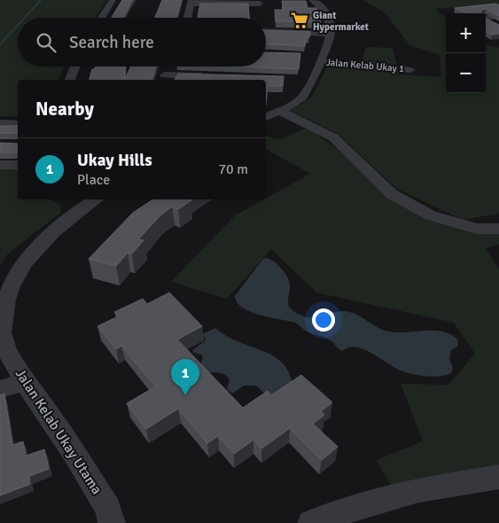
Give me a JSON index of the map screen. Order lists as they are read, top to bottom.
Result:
{
  "streets": {
    "street": ["Jalan Kelab Ukay 1", "Jalan Kelab Ukay Utama"]
  },
  "places": {
    "supermarket": ["Giant Hypermarket"]
  },
  "page": {
    "map_buttons": ["+", "−"],
    "search": "Search here",
    "heading": "Nearby",
    "list": [
      {
        "mark": "1",
        "name": "Ukay Hills",
        "note": "Place",
        "value": "70 m"
      }
    ],
    "pins": "1"
  }
}
